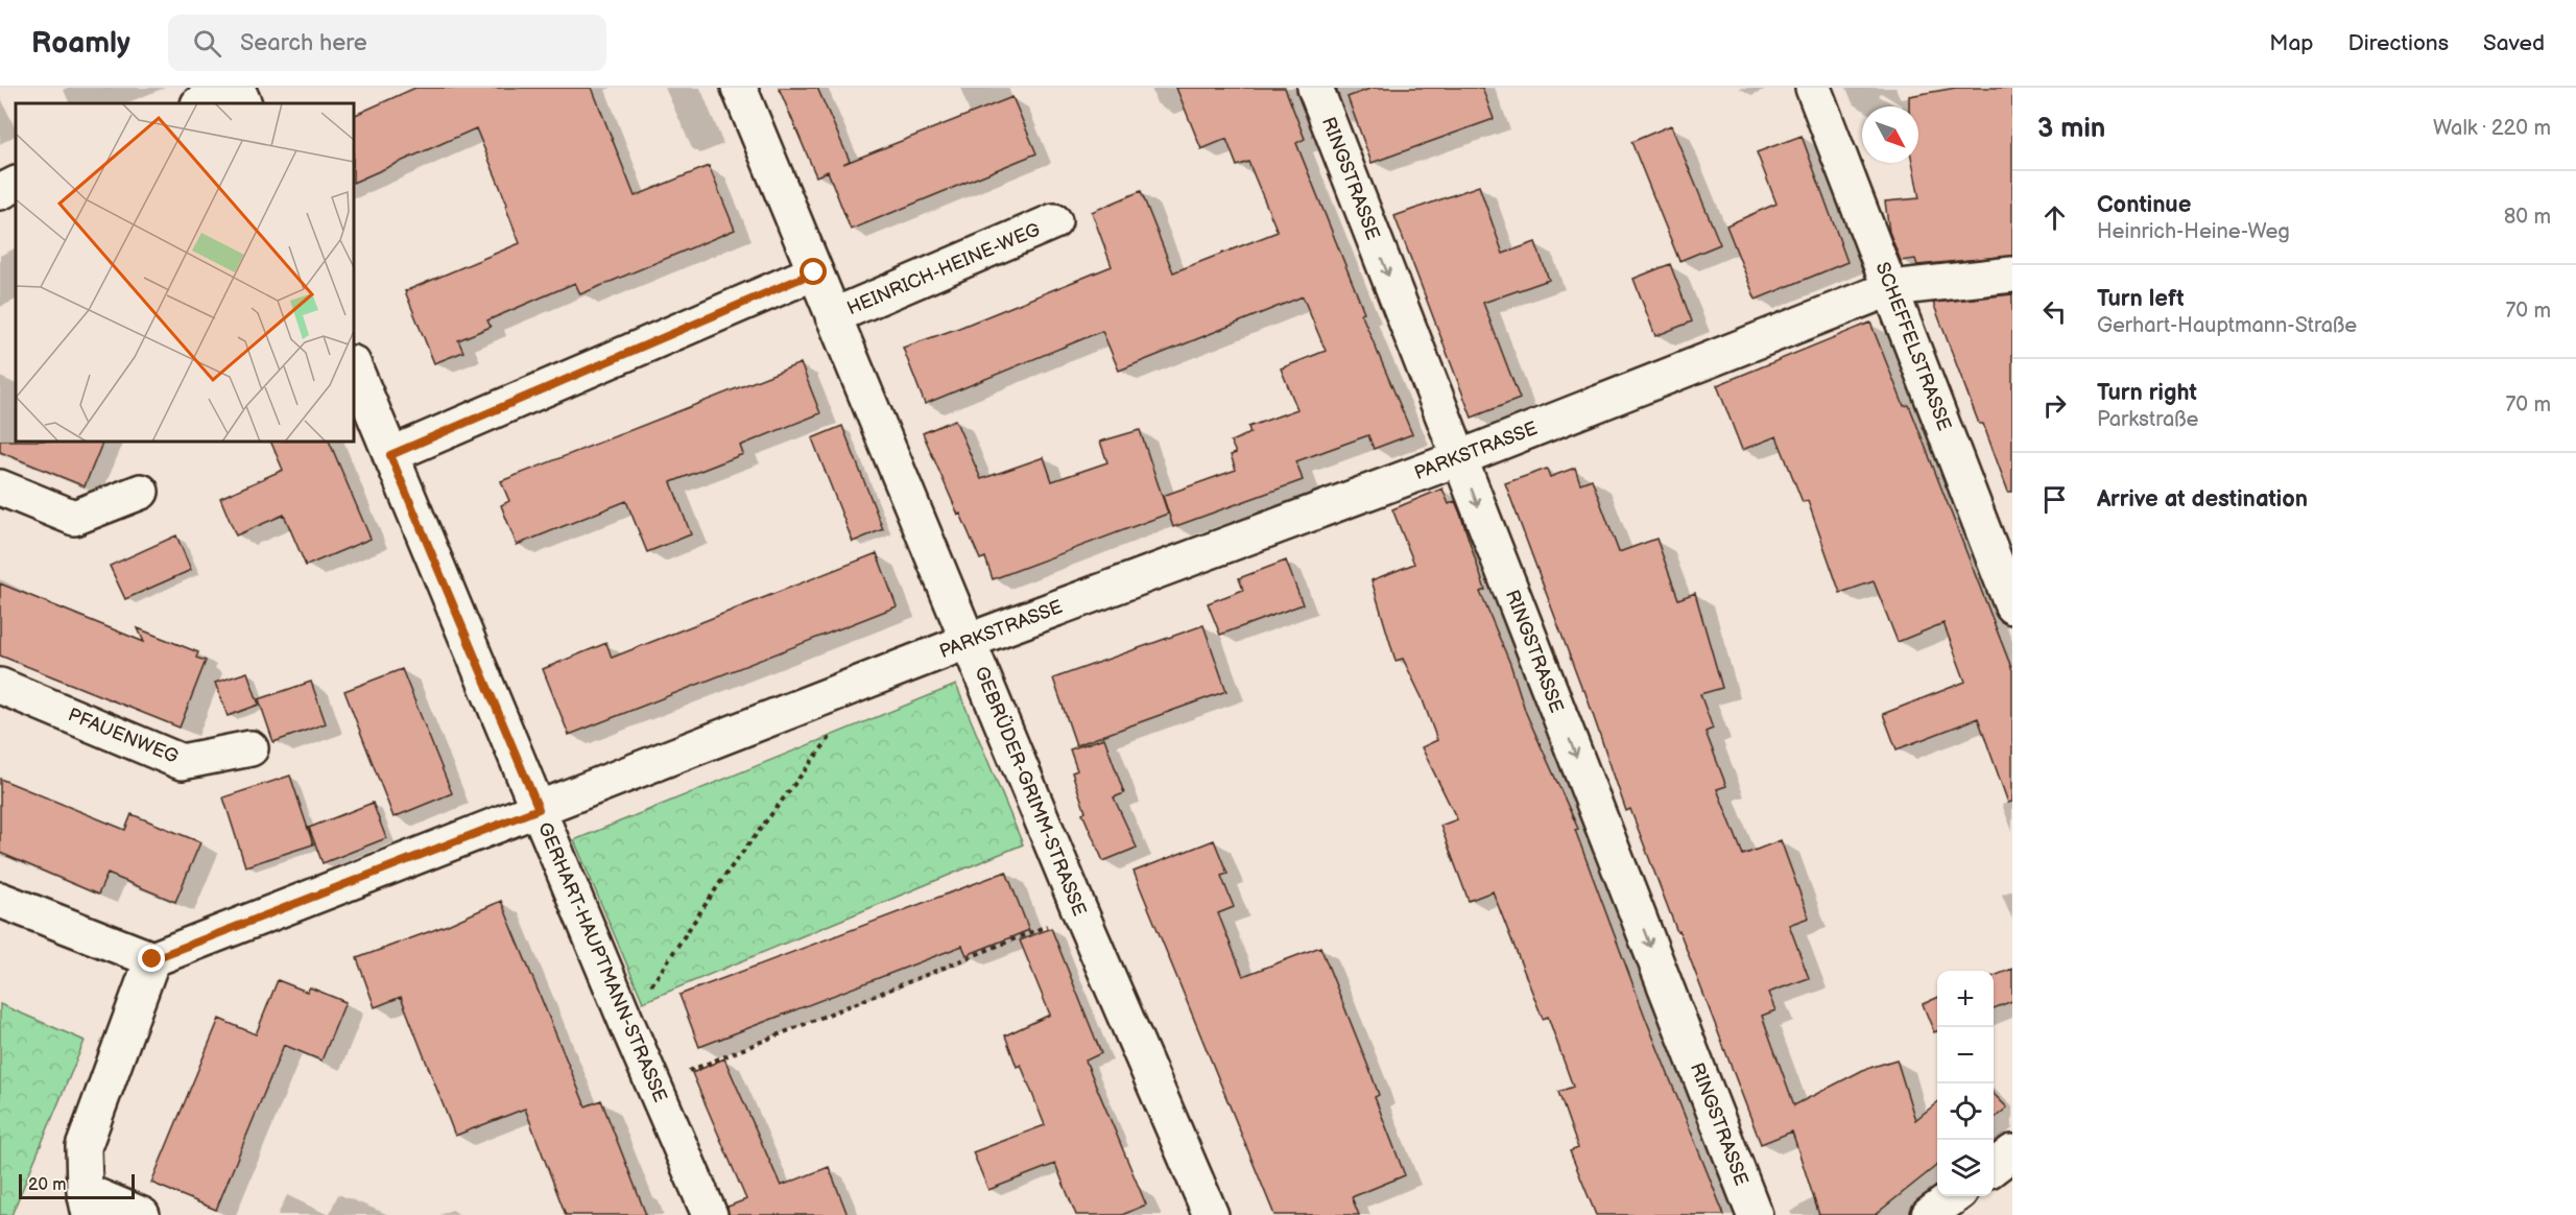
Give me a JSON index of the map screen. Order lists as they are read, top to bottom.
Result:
{
  "streets": {
    "street": [
      "RINGSTRASSE",
      "HEINRICH-HEINE-WEG",
      "SCHEFFELSTRASSE",
      "PARKSTRASSE",
      "PFAUENWEG",
      "GEBRÜDER-GRIMM-STRASSE",
      "GERHART-HAUPTMANN-STRASSE"
    ]
  },
  "crossings": [
    ["RINGSTRASSE", "PARKSTRASSE"],
    ["HEINRICH-HEINE-WEG", "GEBRÜDER-GRIMM-STRASSE"],
    ["SCHEFFELSTRASSE", "PARKSTRASSE"],
    ["PARKSTRASSE", "GEBRÜDER-GRIMM-STRASSE"],
    ["PARKSTRASSE", "GERHART-HAUPTMANN-STRASSE"]
  ],
  "one_way": ["RINGSTRASSE"],
  "scale_bar": "20 m",
  "north": "bottom right",
  "page": {
    "header": "Roamly",
    "search": "Search here",
    "nav": ["Map", "Directions", "Saved"],
    "heading": ["3 min", "Walk · 220 m"],
    "list": [
      ["Continue", "Heinrich-Heine-Weg", "80 m"],
      ["Turn left", "Gerhart-Hauptmann-Straße", "70 m"],
      ["Turn right", "Parkstraße", "70 m"],
      "Arrive at destination"
    ],
    "map_buttons": ["+", "−"],
    "scale": "20 m"
  }
}
